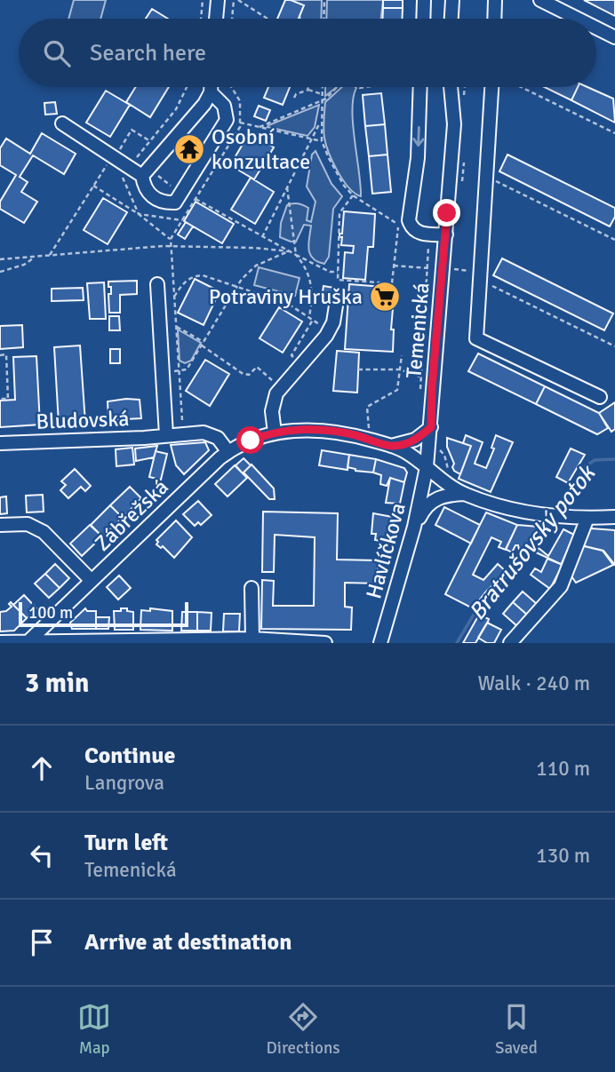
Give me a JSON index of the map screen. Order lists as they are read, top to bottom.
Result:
{
  "streets": {
    "street": [
      "Temenická",
      "Bludovská",
      "Zábřežská",
      "Havlíčkova"
    ]
  },
  "crossings": [
    ["Temenická", "Zábřežská"],
    ["Temenická", "Havlíčkova"],
    ["Bludovská", "Zábřežská"],
    ["Zábřežská", "Havlíčkova"]
  ],
  "water": ["Bratrušovský potok"],
  "places": {
    "temple": ["Osobní konzultace"],
    "supermarket": ["Potraviny Hruška"]
  },
  "scale_bar": "100 m",
  "page": {
    "search": "Search here",
    "scale": "100 m",
    "heading": ["3 min", "Walk · 240 m"],
    "list": [
      ["Continue", "Langrova", "110 m"],
      ["Turn left", "Temenická", "130 m"],
      "Arrive at destination"
    ],
    "nav": ["Map", "Directions", "Saved"]
  }
}
